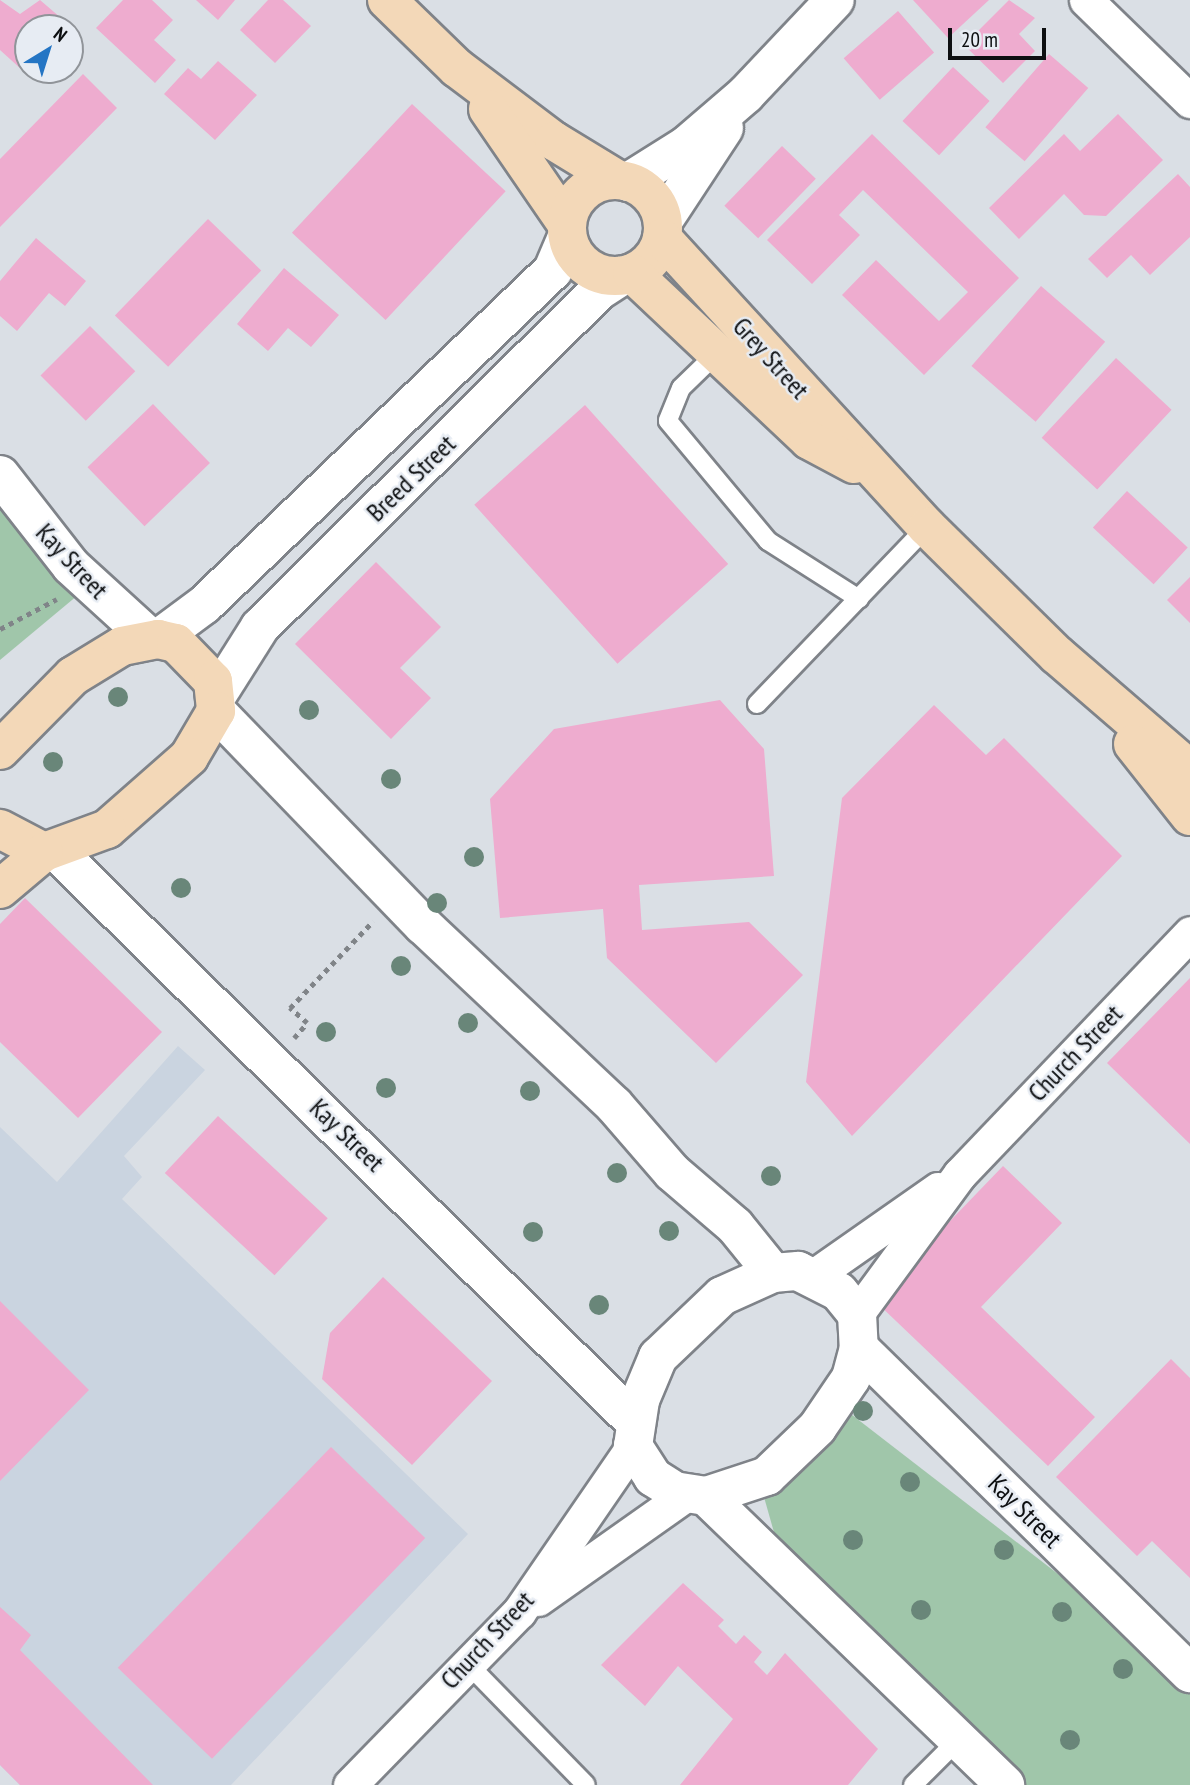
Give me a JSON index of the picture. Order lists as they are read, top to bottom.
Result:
{
  "streets": {
    "main road": ["Grey Street"],
    "street": ["Breed Street", "Kay Street", "Church Street"]
  },
  "crossings": [
    ["Grey Street", "Breed Street"],
    ["Breed Street", "Kay Street"],
    ["Kay Street", "Church Street"]
  ],
  "scale_bar": "20 m",
  "north": "top right"
}
